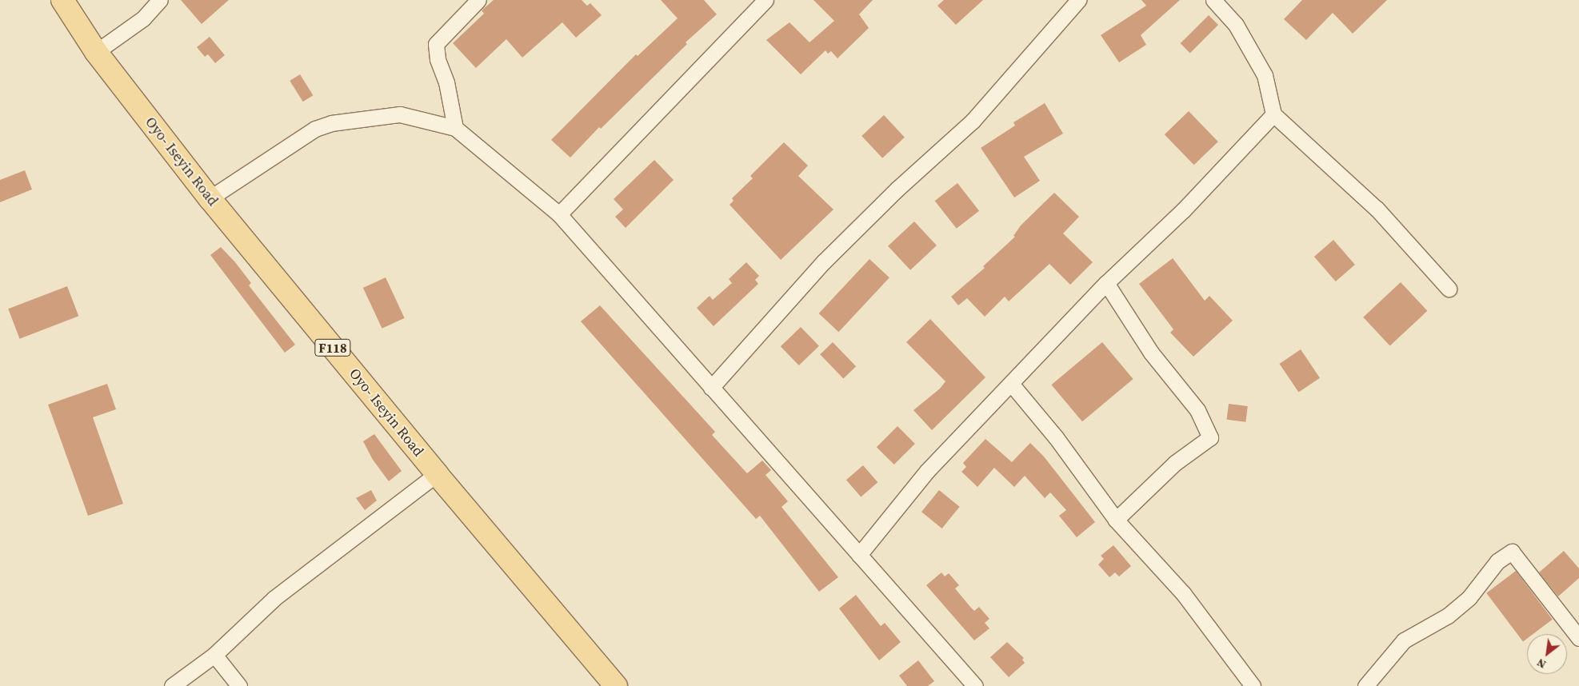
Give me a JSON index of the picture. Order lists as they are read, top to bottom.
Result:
{
  "streets": {
    "main road": ["Oyo- Iseyin Road", "F118"]
  },
  "north": "bottom left"
}
